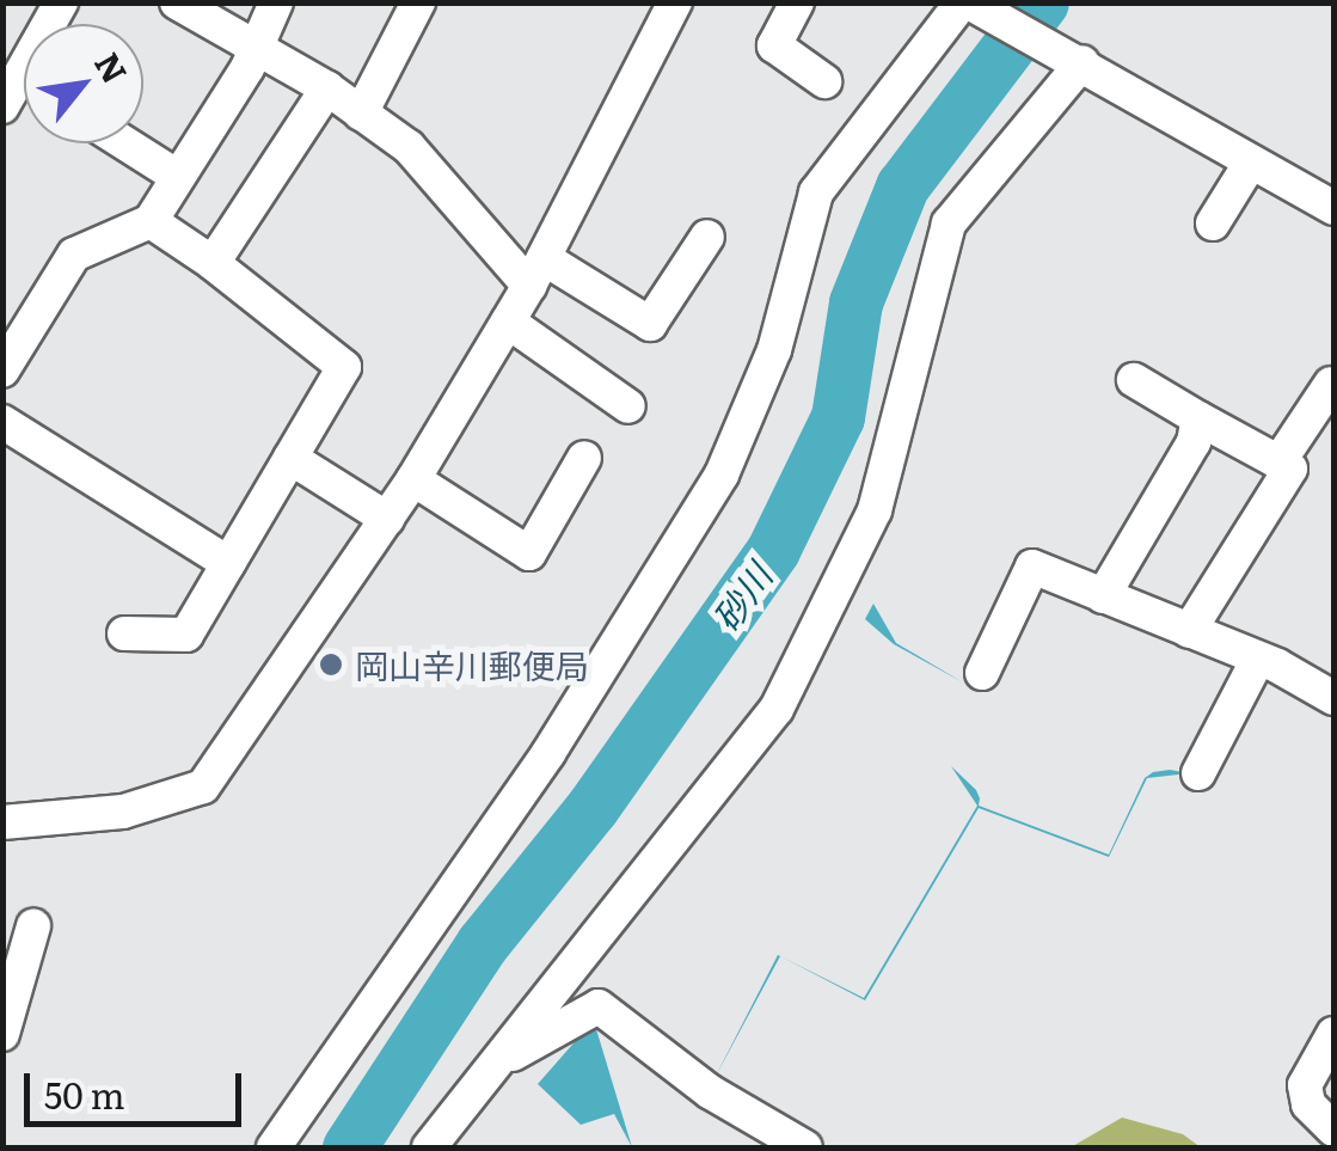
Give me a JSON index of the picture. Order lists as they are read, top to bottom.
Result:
{
  "water": ["砂川"],
  "places": ["岡山辛川郵便局"],
  "scale_bar": "50 m",
  "north": "top right"
}
